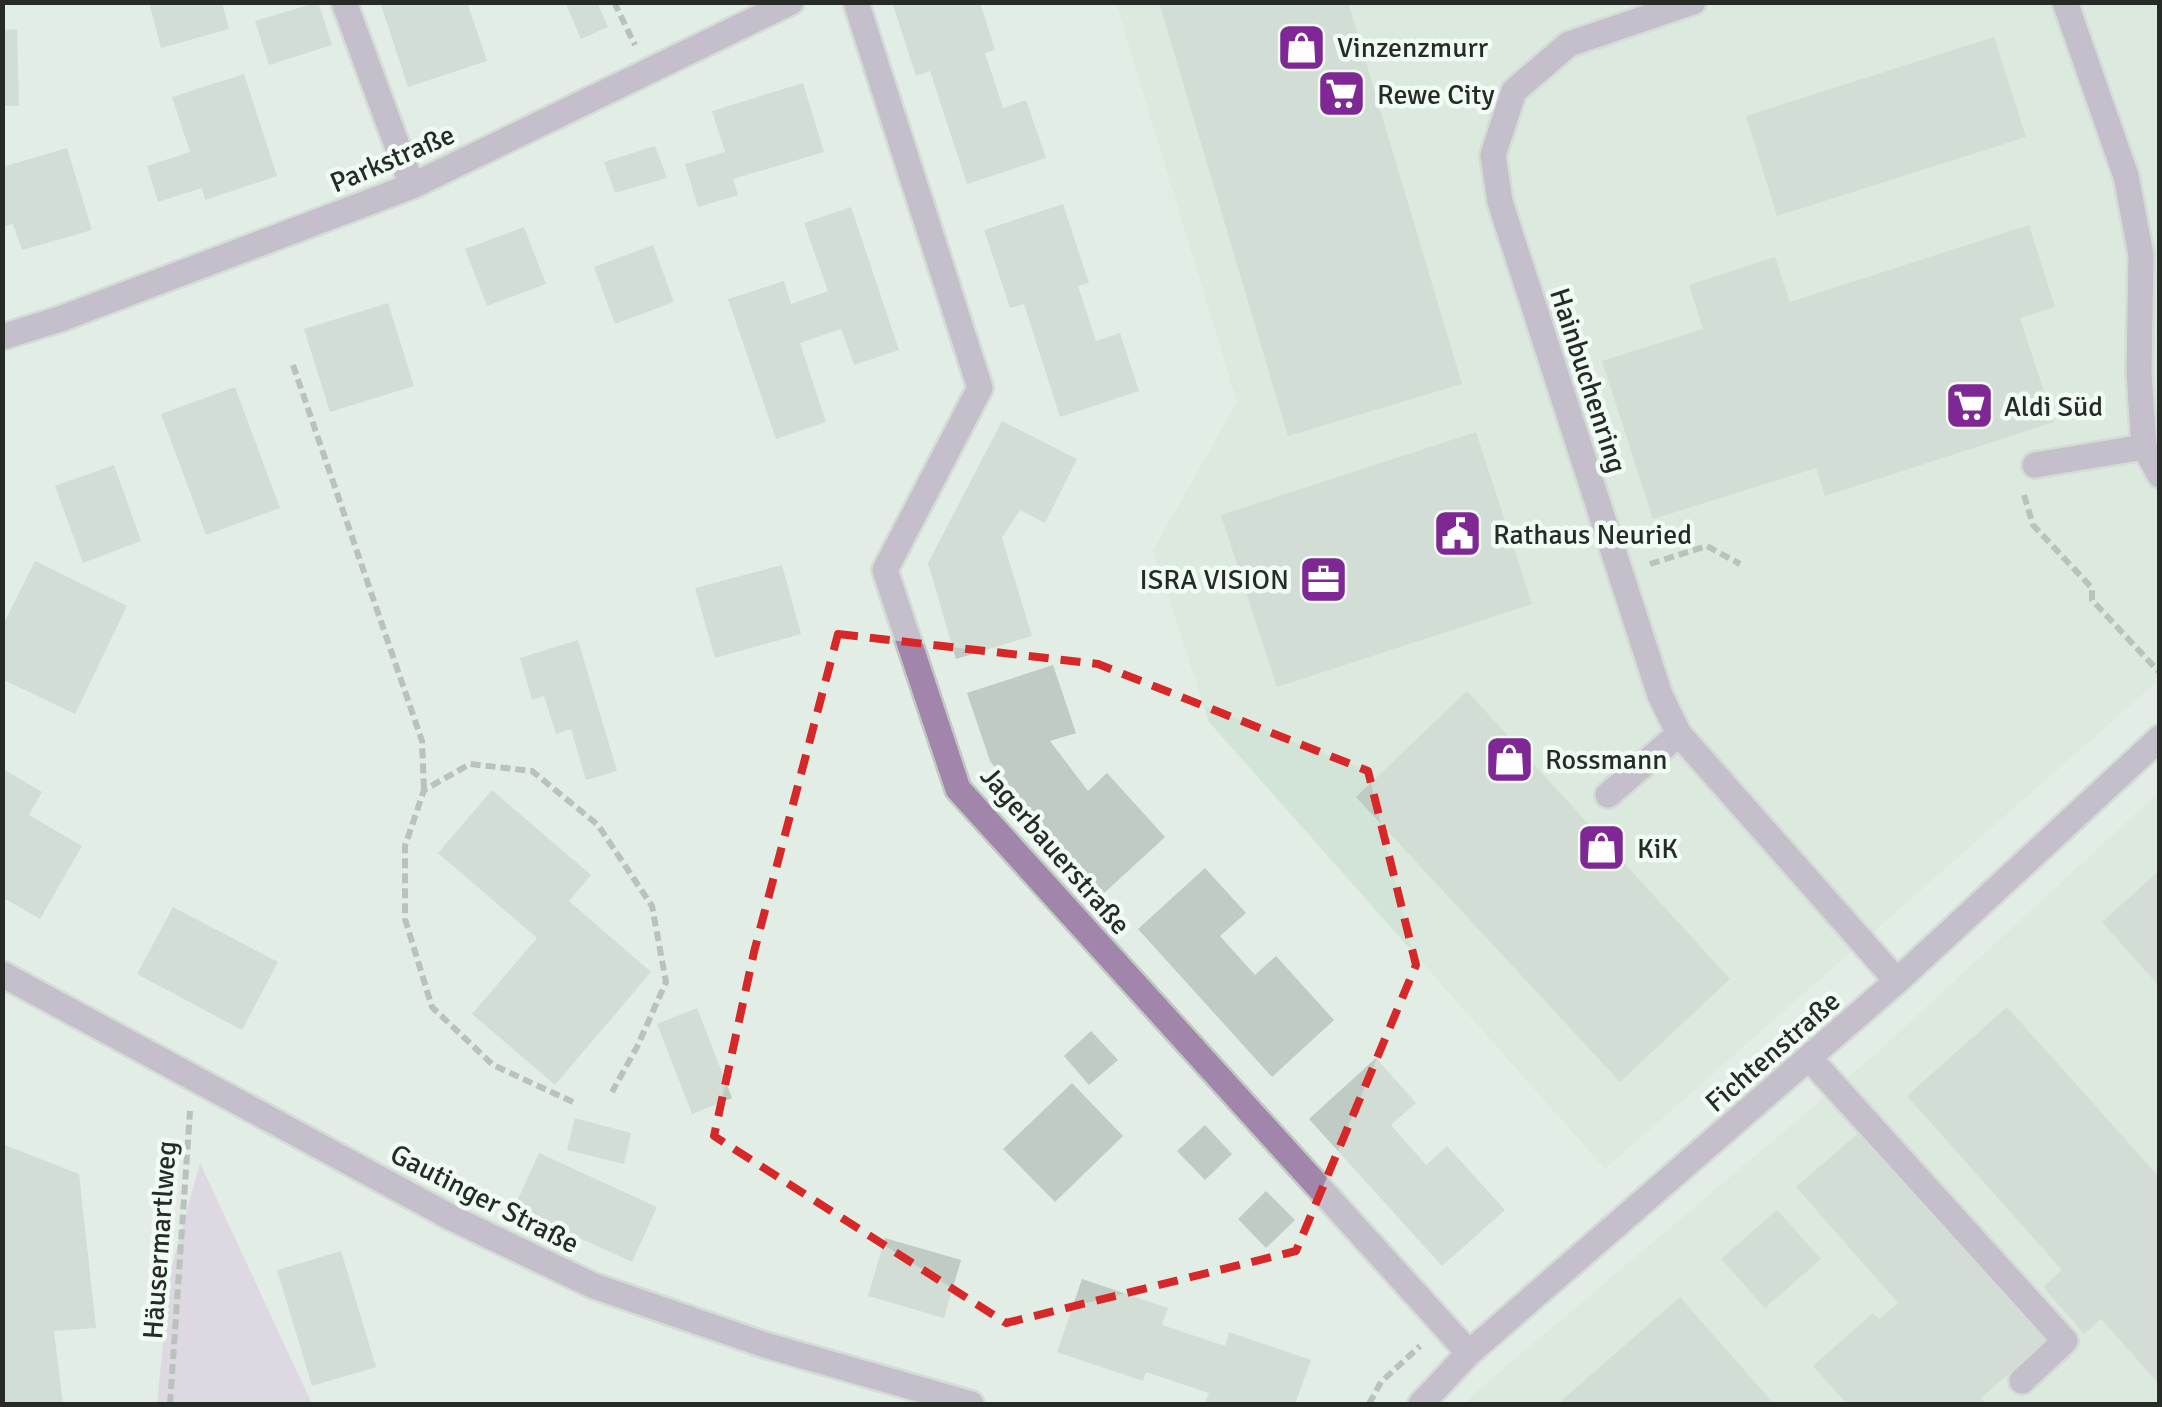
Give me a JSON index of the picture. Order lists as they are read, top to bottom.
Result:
{
  "streets": {
    "street": [
      "Parkstraße",
      "Hainbuchenring",
      "Jagerbauerstraße",
      "Fichtenstraße",
      "Gautinger Straße"
    ],
    "path": ["Häusermartlweg"]
  },
  "crossings": [
    ["Hainbuchenring", "Fichtenstraße"],
    ["Jagerbauerstraße", "Fichtenstraße"],
    ["Gautinger Straße", "Häusermartlweg"]
  ],
  "places": {
    "shop": ["Vinzenzmurr", "Rossmann", "KiK"],
    "supermarket": ["Rewe City", "Aldi Süd"],
    "public building": ["Rathaus Neuried"],
    "office": ["ISRA VISION"]
  }
}
